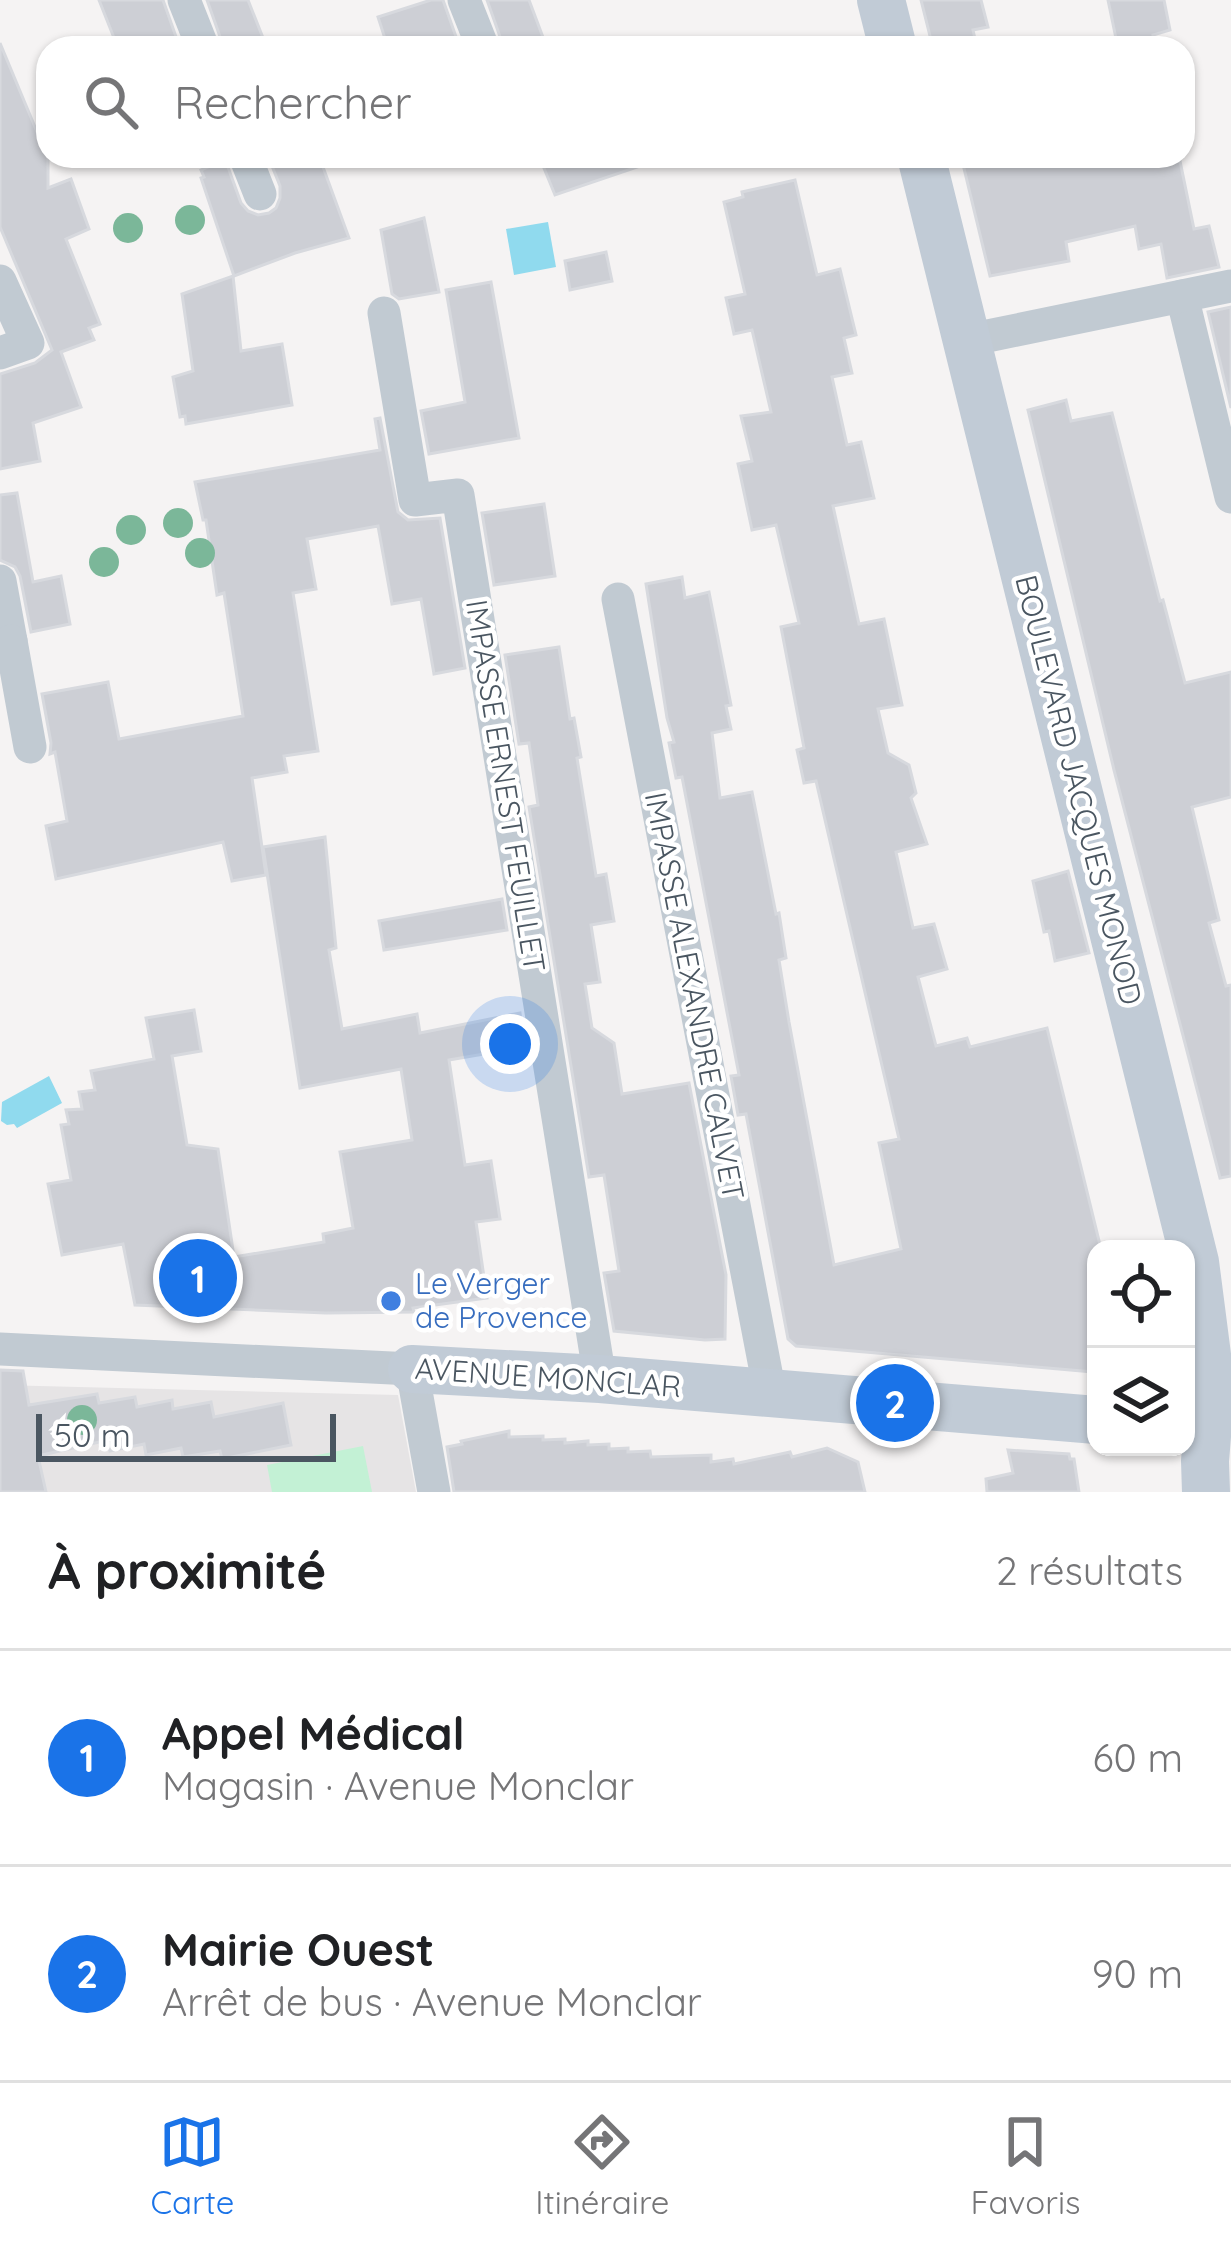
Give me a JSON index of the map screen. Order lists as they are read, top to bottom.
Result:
{
  "streets": {
    "street": [
      "IMPASSE ERNEST FEUILLET",
      "BOULEVARD JACQUES MONOD",
      "IMPASSE ALEXANDRE CALVET",
      "AVENUE MONCLAR"
    ]
  },
  "crossings": [
    ["IMPASSE ERNEST FEUILLET", "AVENUE MONCLAR"],
    ["IMPASSE ALEXANDRE CALVET", "AVENUE MONCLAR"]
  ],
  "places": ["Le Verger de Provence"],
  "scale_bar": "50 m",
  "page": {
    "search": "Rechercher",
    "pins": ["1", "2"],
    "scale": "50 m",
    "heading": ["À proximité", "2 résultats"],
    "list": [
      {
        "mark": "1",
        "name": "Appel Médical",
        "note": "Magasin · Avenue Monclar",
        "value": "60 m"
      },
      {
        "mark": "2",
        "name": "Mairie Ouest",
        "note": "Arrêt de bus · Avenue Monclar",
        "value": "90 m"
      }
    ],
    "nav": ["Carte", "Itinéraire", "Favoris"]
  }
}
